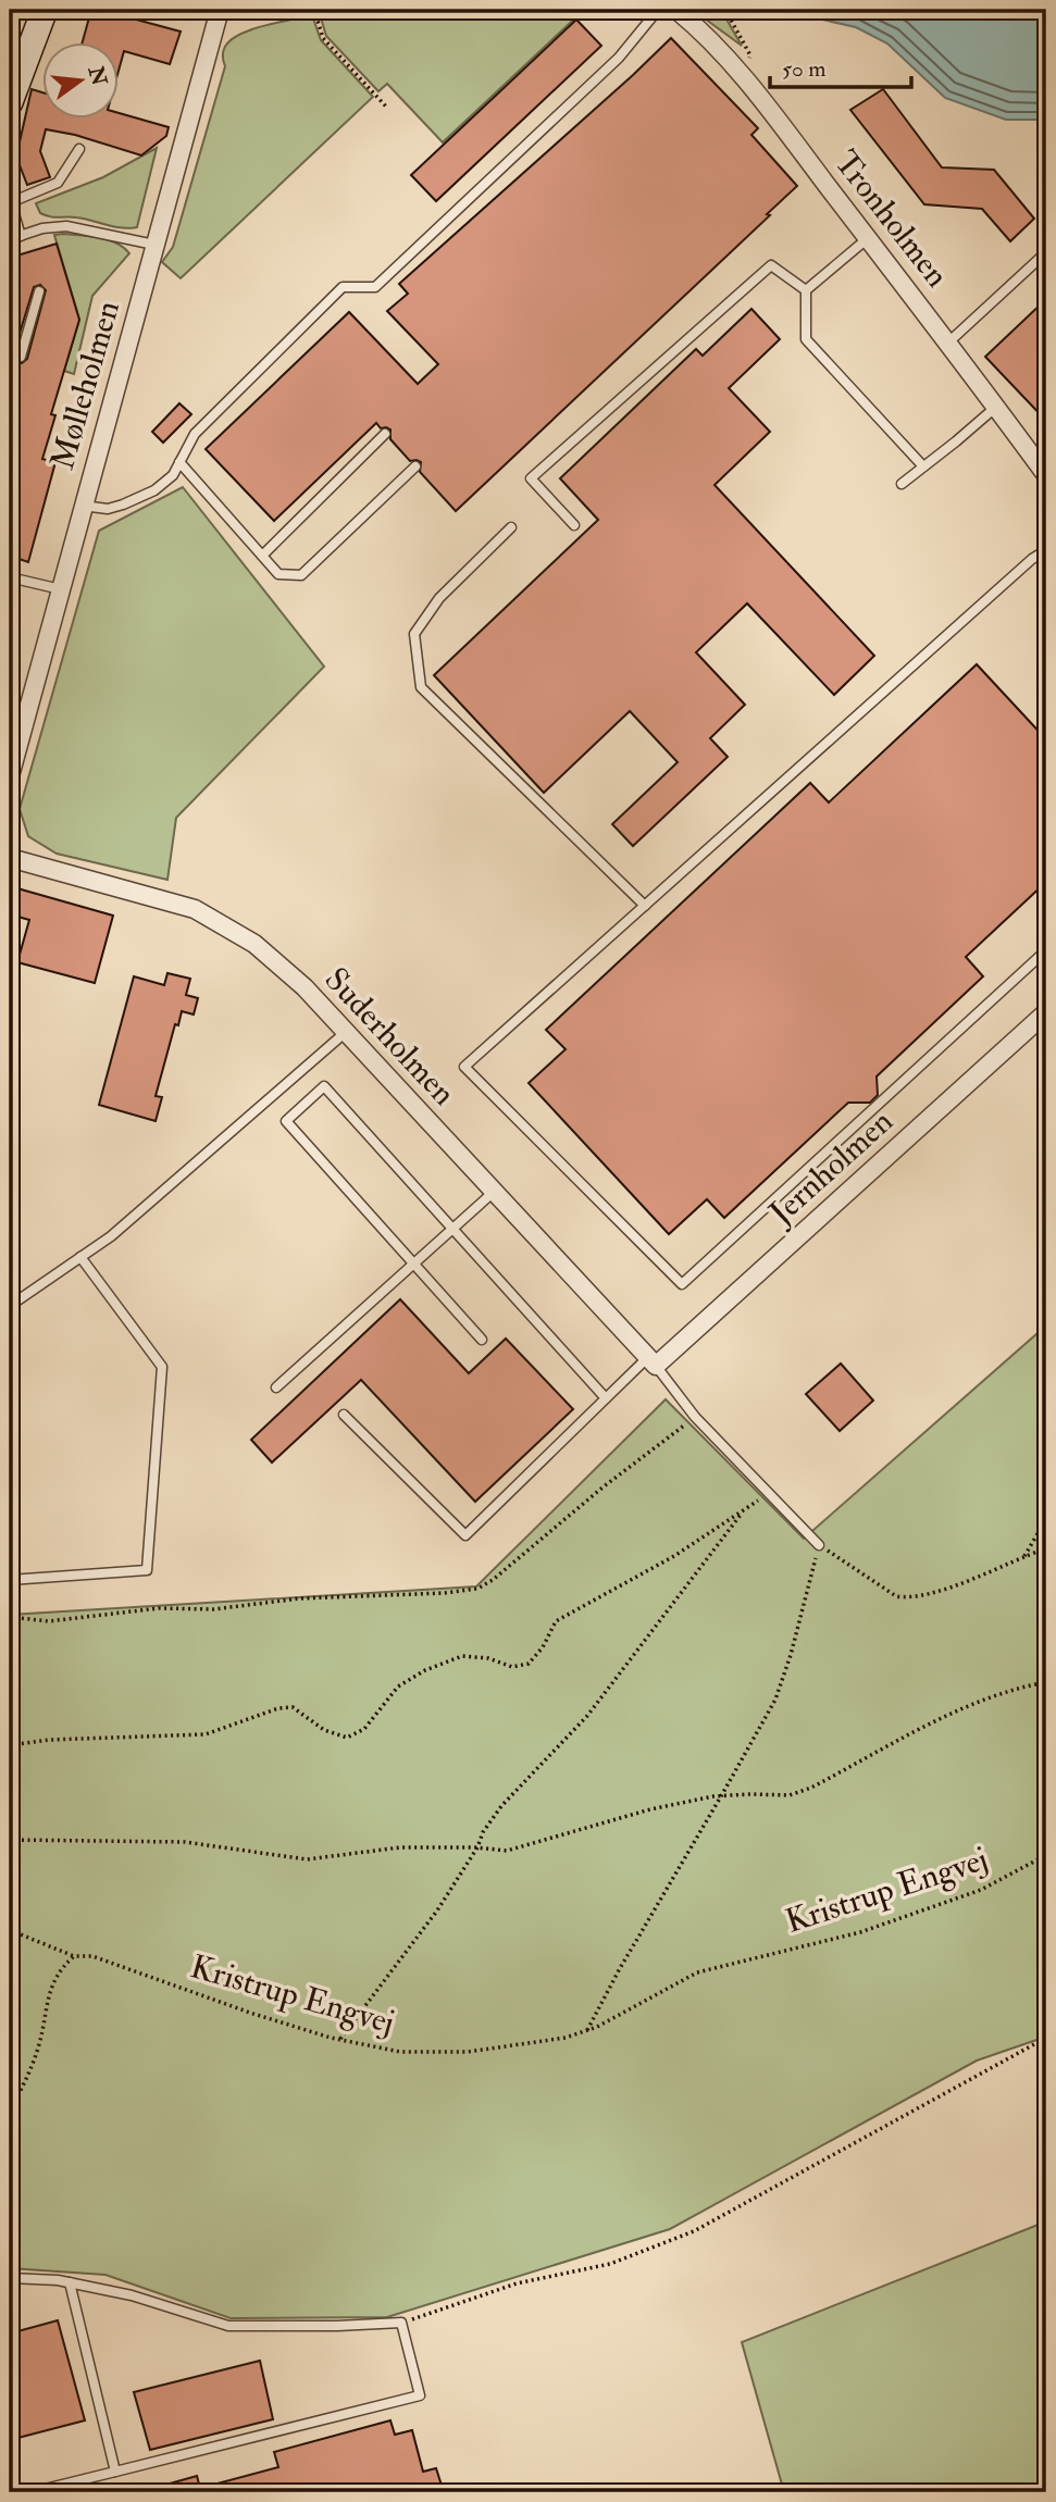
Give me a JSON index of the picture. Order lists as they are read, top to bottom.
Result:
{
  "streets": {
    "street": [
      "Tronholmen",
      "Mølleholmen",
      "Suderholmen",
      "Jernholmen"
    ],
    "path": ["Kristrup Engvej"]
  },
  "crossings": [
    ["Suderholmen", "Jernholmen"]
  ],
  "scale_bar": "50 m",
  "north": "right"
}
